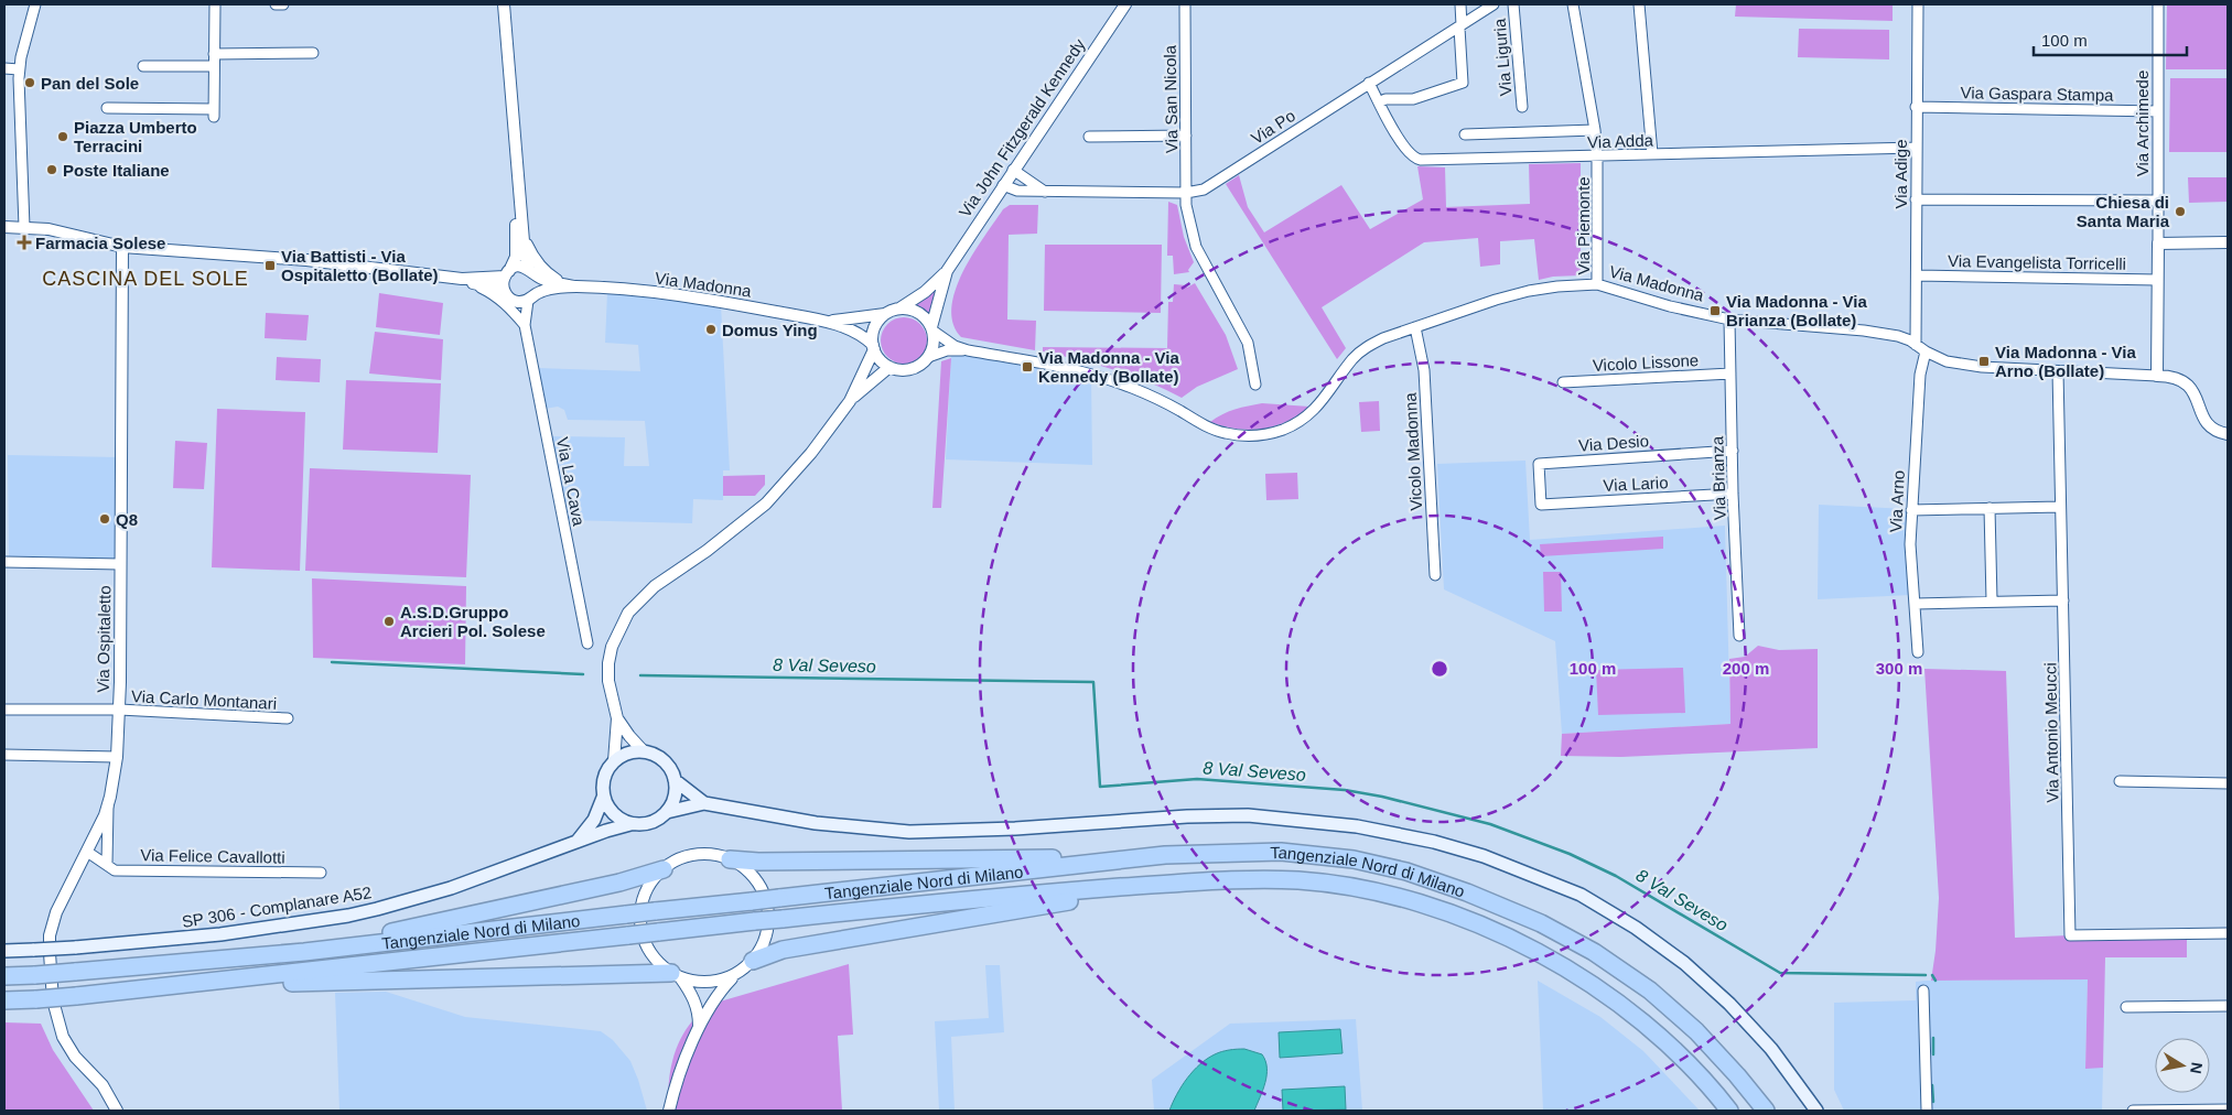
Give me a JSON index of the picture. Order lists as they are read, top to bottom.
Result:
{
  "streets": {
    "highway": ["Tangenziale Nord di Milano"],
    "main road": ["SP 306 - Complanare A52"],
    "street": [
      "Via Liguria",
      "Via Gaspara Stampa",
      "Via San Nicola",
      "Via Archimede",
      "Via Po",
      "Via John Fitzgerald Kennedy",
      "Via Adda",
      "Via Adige",
      "Via Piemonte",
      "Via Evangelista Torricelli",
      "Via Madonna",
      "Vicolo Lissone",
      "Via Desio",
      "Vicolo Madonna",
      "Via Brianza",
      "Via La Cava",
      "Via Lario",
      "Via Arno",
      "Via Ospitaletto",
      "Via Carlo Montanari",
      "Via Antonio Meucci",
      "Via Felice Cavallotti"
    ]
  },
  "crossings": [
    ["Via Gaspara Stampa", "Via Archimede"],
    ["Via Gaspara Stampa", "Via Adige"],
    ["Via San Nicola", "Via Po"],
    ["Via Archimede", "Via Evangelista Torricelli"],
    ["Via Archimede", "Via Madonna"],
    ["Via Po", "Via John Fitzgerald Kennedy"],
    ["Via Po", "Via Adda"],
    ["Via John Fitzgerald Kennedy", "Via Madonna"],
    ["Via Adda", "Via Adige"],
    ["Via Adda", "Via Piemonte"],
    ["Via Adige", "Via Evangelista Torricelli"],
    ["Via Adige", "Via Madonna"],
    ["Via Piemonte", "Via Madonna"],
    ["Via Madonna", "Vicolo Madonna"],
    ["Via Madonna", "Via Brianza"],
    ["Via Madonna", "Via Arno"],
    ["Via Madonna", "Via Antonio Meucci"],
    ["Vicolo Lissone", "Via Brianza"],
    ["Via Desio", "Via Brianza"],
    ["Via Desio", "Via Lario"],
    ["Via Brianza", "Via Lario"],
    ["Via Ospitaletto", "Via Carlo Montanari"],
    ["Via Ospitaletto", "Via Felice Cavallotti"]
  ],
  "districts": ["CASCINA DEL SOLE"],
  "water": ["8 Val Seveso"],
  "places": {
    "other": [
      "Pan del Sole",
      "Piazza Umberto Terracini",
      "Poste Italiane",
      "Chiesa di Santa Maria",
      "Domus Ying",
      "Q8",
      "A.S.D.Gruppo Arcieri Pol. Solese"
    ],
    "health": ["Farmacia Solese"],
    "transit": [
      "Via Battisti - Via Ospitaletto (Bollate)",
      "Via Madonna - Via Brianza (Bollate)",
      "Via Madonna - Via Arno (Bollate)",
      "Via Madonna - Via Kennedy (Bollate)"
    ]
  },
  "scale_bar": "100 m",
  "north": "right",
  "rings": ["100 m", "200 m", "300 m"]
}
